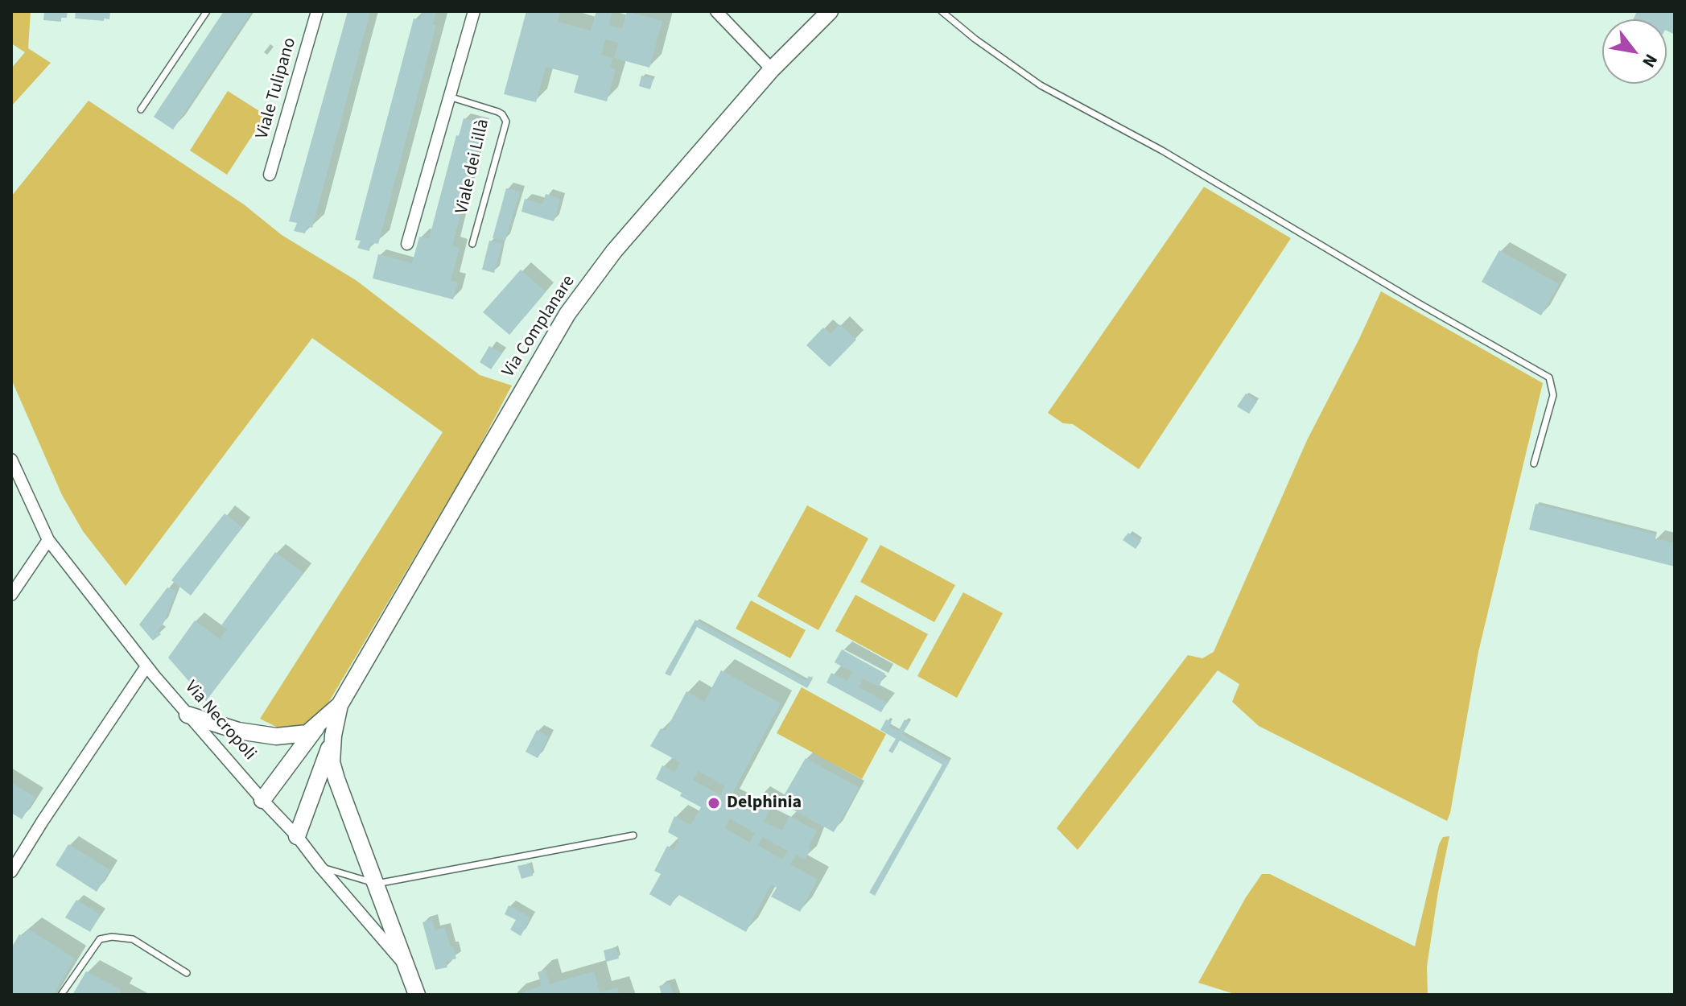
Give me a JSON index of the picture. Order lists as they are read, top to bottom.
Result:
{
  "streets": {
    "main road": ["Via Complanare", "Via Necropoli"],
    "street": ["Viale Tulipano"],
    "lane": ["Viale dei Lillà"]
  },
  "places": ["Delphinia"],
  "north": "bottom right"
}
